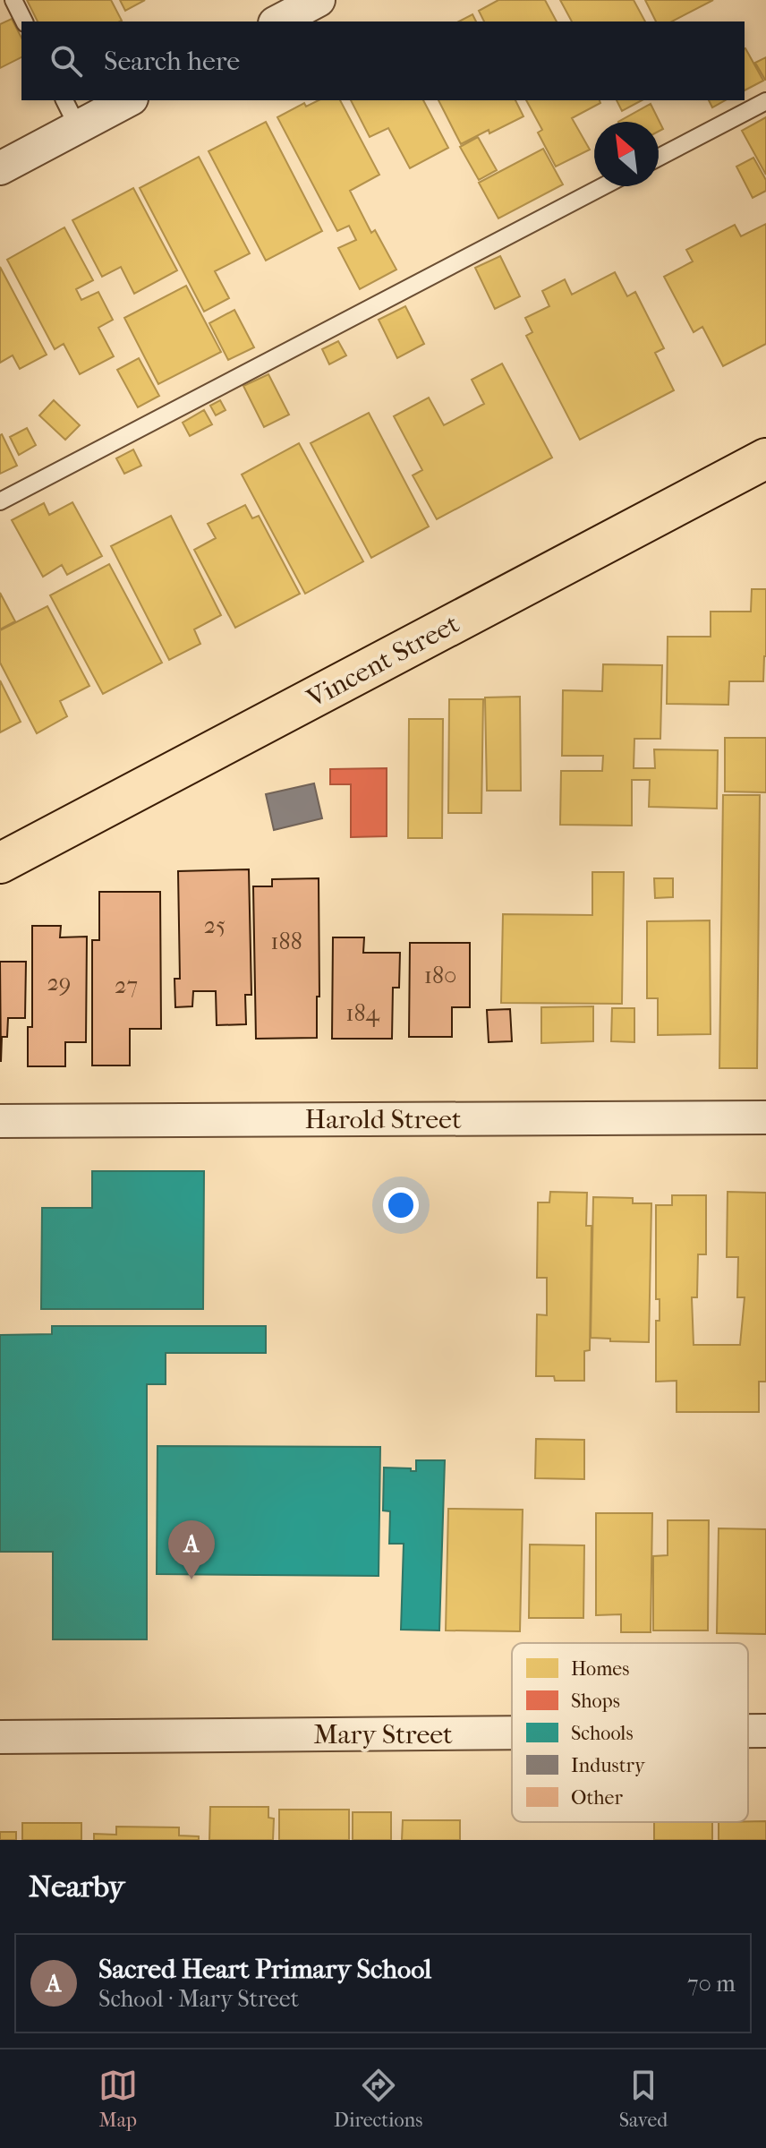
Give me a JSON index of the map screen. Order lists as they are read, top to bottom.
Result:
{
  "streets": {
    "main road": ["Vincent Street"],
    "street": ["Harold Street", "Mary Street"]
  },
  "house_numbers": [
    "25",
    "188",
    "180",
    "29",
    "27",
    "184"
  ],
  "legend": [
    "Homes",
    "Shops",
    "Schools",
    "Industry",
    "Other"
  ],
  "north": "top left",
  "page": {
    "search": "Search here",
    "pins": "A",
    "heading": "Nearby",
    "list": [
      {
        "mark": "A",
        "name": "Sacred Heart Primary School",
        "note": "School · Mary Street",
        "value": "70 m"
      }
    ],
    "nav": ["Map", "Directions", "Saved"]
  }
}
